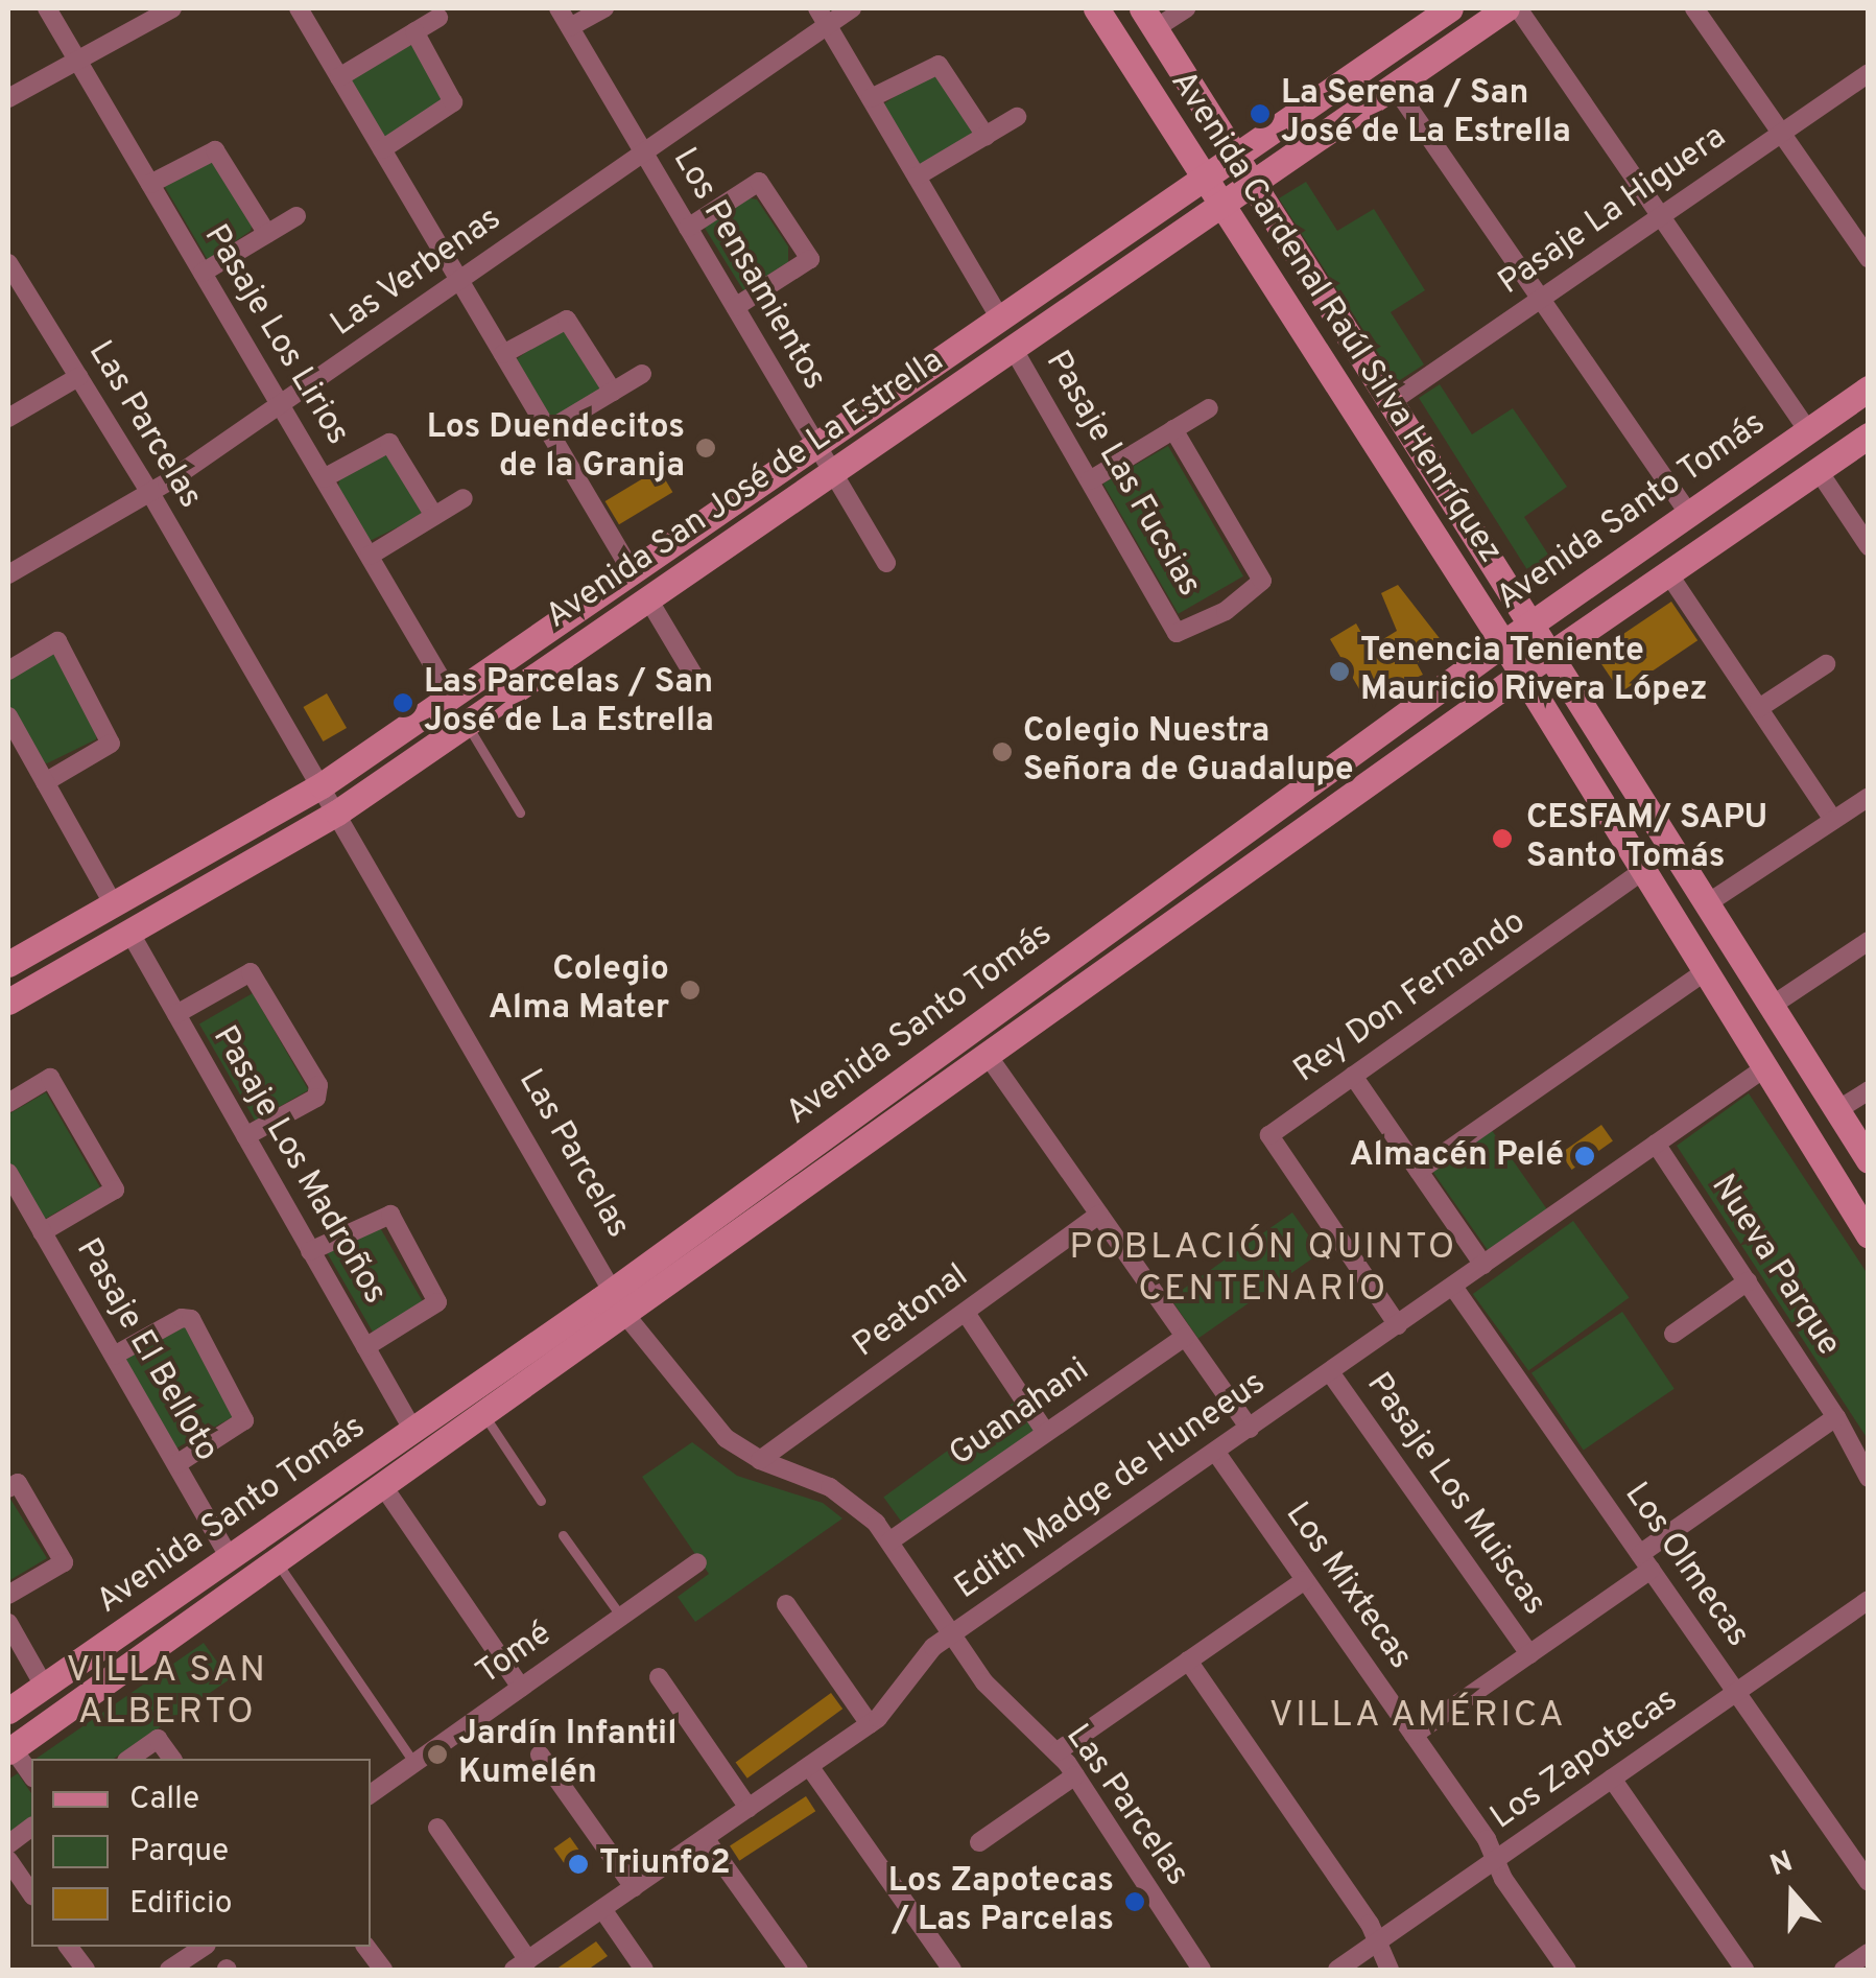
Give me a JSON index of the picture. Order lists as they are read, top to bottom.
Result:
{
  "streets": {
    "main road": ["Avenida Cardenal Raúl Silva Henríquez", "Avenida San José de La Estrella", "Avenida Santo Tomás"],
    "street": [
      "Pasaje La Higuera",
      "Los Pensamientos",
      "Las Verbenas",
      "Pasaje Los Lirios",
      "Las Parcelas",
      "Pasaje Las Fucsias",
      "Rey Don Fernando",
      "Pasaje Los Madroños",
      "Nueva Parque",
      "Peatonal",
      "Pasaje El Belloto",
      "Guanahani",
      "Edith Madge de Huneeus",
      "Pasaje Los Muiscas",
      "Los Olmecas",
      "Los Mixtecas",
      "Tomé",
      "Los Zapotecas"
    ]
  },
  "crossings": [
    ["Pasaje La Higuera", "Avenida Cardenal Raúl Silva Henríquez"],
    ["Los Pensamientos", "Las Verbenas"],
    ["Los Pensamientos", "Avenida San José de La Estrella"],
    ["Las Verbenas", "Pasaje Los Lirios"],
    ["Las Verbenas", "Las Parcelas"],
    ["Avenida Cardenal Raúl Silva Henríquez", "Avenida San José de La Estrella"],
    ["Avenida Cardenal Raúl Silva Henríquez", "Avenida Santo Tomás"],
    ["Avenida Cardenal Raúl Silva Henríquez", "Rey Don Fernando"],
    ["Avenida Cardenal Raúl Silva Henríquez", "Edith Madge de Huneeus"],
    ["Pasaje Los Lirios", "Avenida San José de La Estrella"],
    ["Las Parcelas", "Avenida San José de La Estrella"],
    ["Las Parcelas", "Avenida Santo Tomás"],
    ["Las Parcelas", "Peatonal"],
    ["Las Parcelas", "Guanahani"],
    ["Las Parcelas", "Edith Madge de Huneeus"],
    ["Pasaje Las Fucsias", "Avenida San José de La Estrella"],
    ["Avenida San José de La Estrella", "Pasaje Los Madroños"],
    ["Avenida Santo Tomás", "Pasaje Los Madroños"],
    ["Avenida Santo Tomás", "Pasaje El Belloto"],
    ["Rey Don Fernando", "Edith Madge de Huneeus"],
    ["Nueva Parque", "Edith Madge de Huneeus"],
    ["Edith Madge de Huneeus", "Pasaje Los Muiscas"],
    ["Edith Madge de Huneeus", "Los Olmecas"],
    ["Edith Madge de Huneeus", "Los Mixtecas"],
    ["Los Olmecas", "Los Zapotecas"],
    ["Los Mixtecas", "Los Zapotecas"]
  ],
  "districts": ["POBLACIÓN QUINTO CENTENARIO", "VILLA SAN ALBERTO", "VILLA AMÉRICA"],
  "places": [
    "La Serena / San José de La Estrella",
    "Los Duendecitos de la Granja",
    "Tenencia Teniente Mauricio Rivera López",
    "Las Parcelas / San José de La Estrella",
    "Colegio Nuestra Señora de Guadalupe",
    "CESFAM/ SAPU Santo Tomás",
    "Colegio Alma Mater",
    "Almacén Pelé",
    "Jardín Infantil Kumelén",
    "Triunfo2",
    "Los Zapotecas / Las Parcelas"
  ],
  "legend": ["Calle", "Parque", "Edificio"],
  "north": "top"
}
